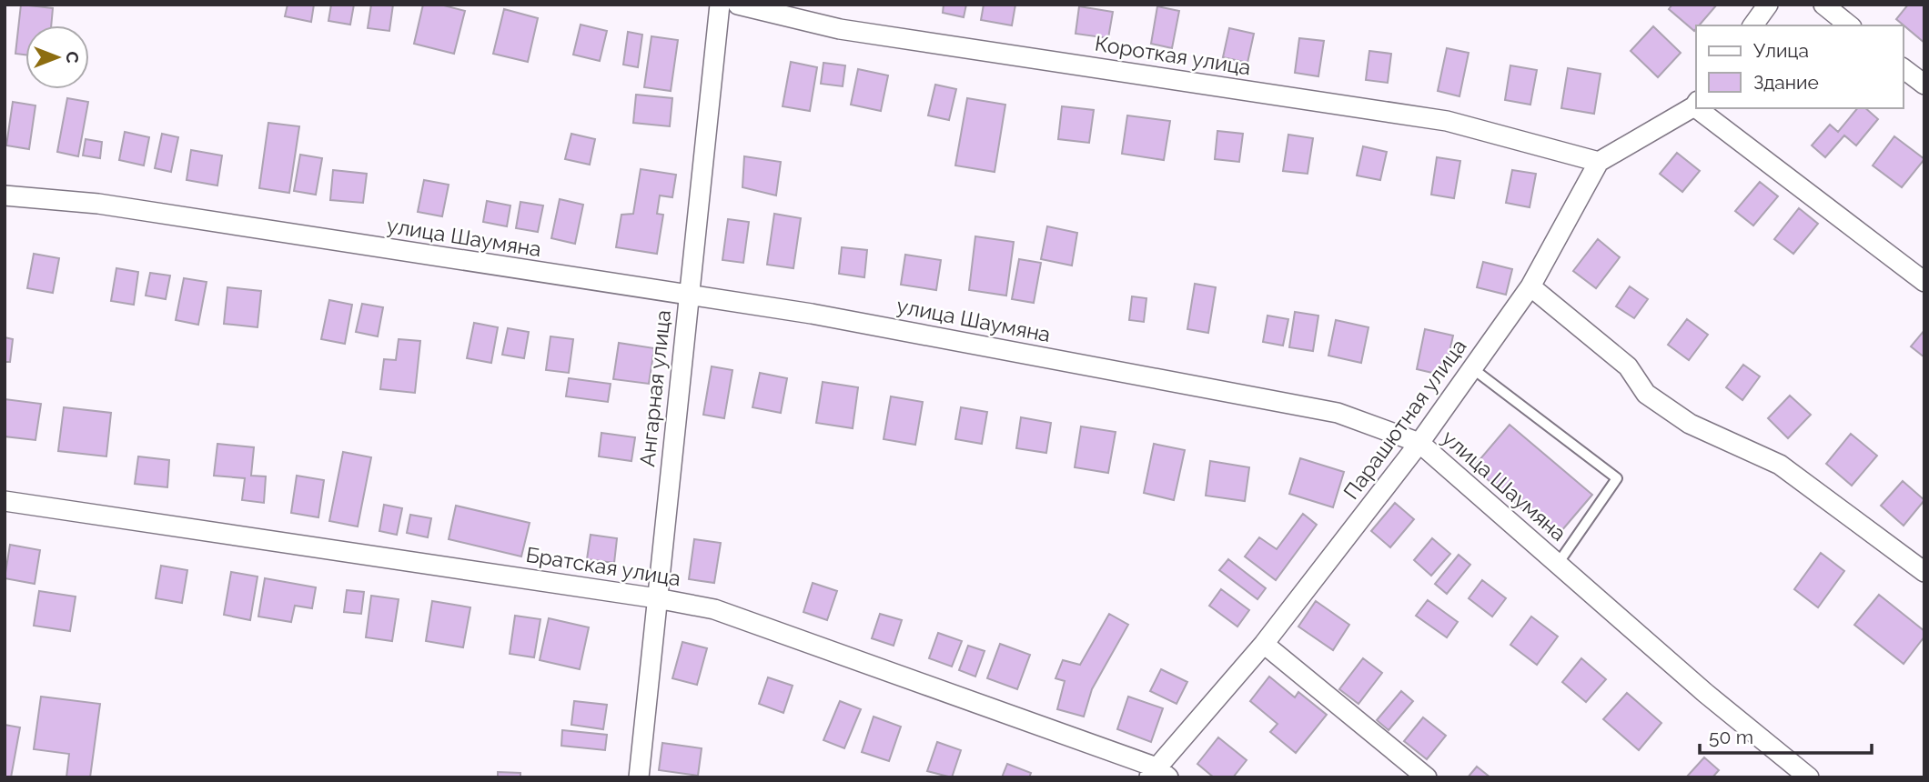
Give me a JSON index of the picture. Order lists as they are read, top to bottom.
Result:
{
  "streets": {
    "street": [
      "Короткая улица",
      "улица Шаумяна",
      "Ангарная улица",
      "Парашютная улица",
      "Братская улица"
    ]
  },
  "crossings": [
    ["Короткая улица", "Парашютная улица"],
    ["улица Шаумяна", "Ангарная улица"],
    ["улица Шаумяна", "Парашютная улица"],
    ["Ангарная улица", "Братская улица"],
    ["Парашютная улица", "Братская улица"]
  ],
  "legend": ["Улица", "Здание"],
  "scale_bar": "50 m",
  "north": "right"
}
